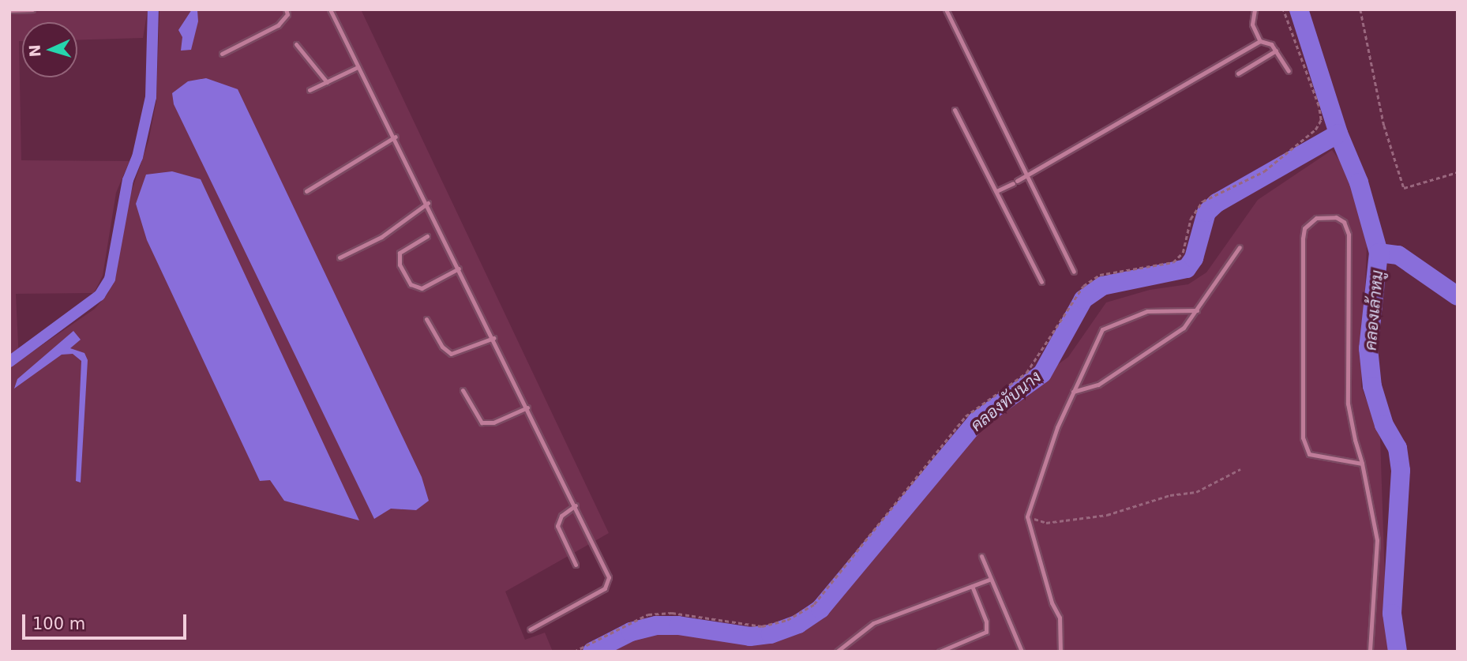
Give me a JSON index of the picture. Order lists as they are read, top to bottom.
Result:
{
  "water": ["คลองเล้าหมู", "คลองทับนาง"],
  "scale_bar": "100 m",
  "north": "left"
}
